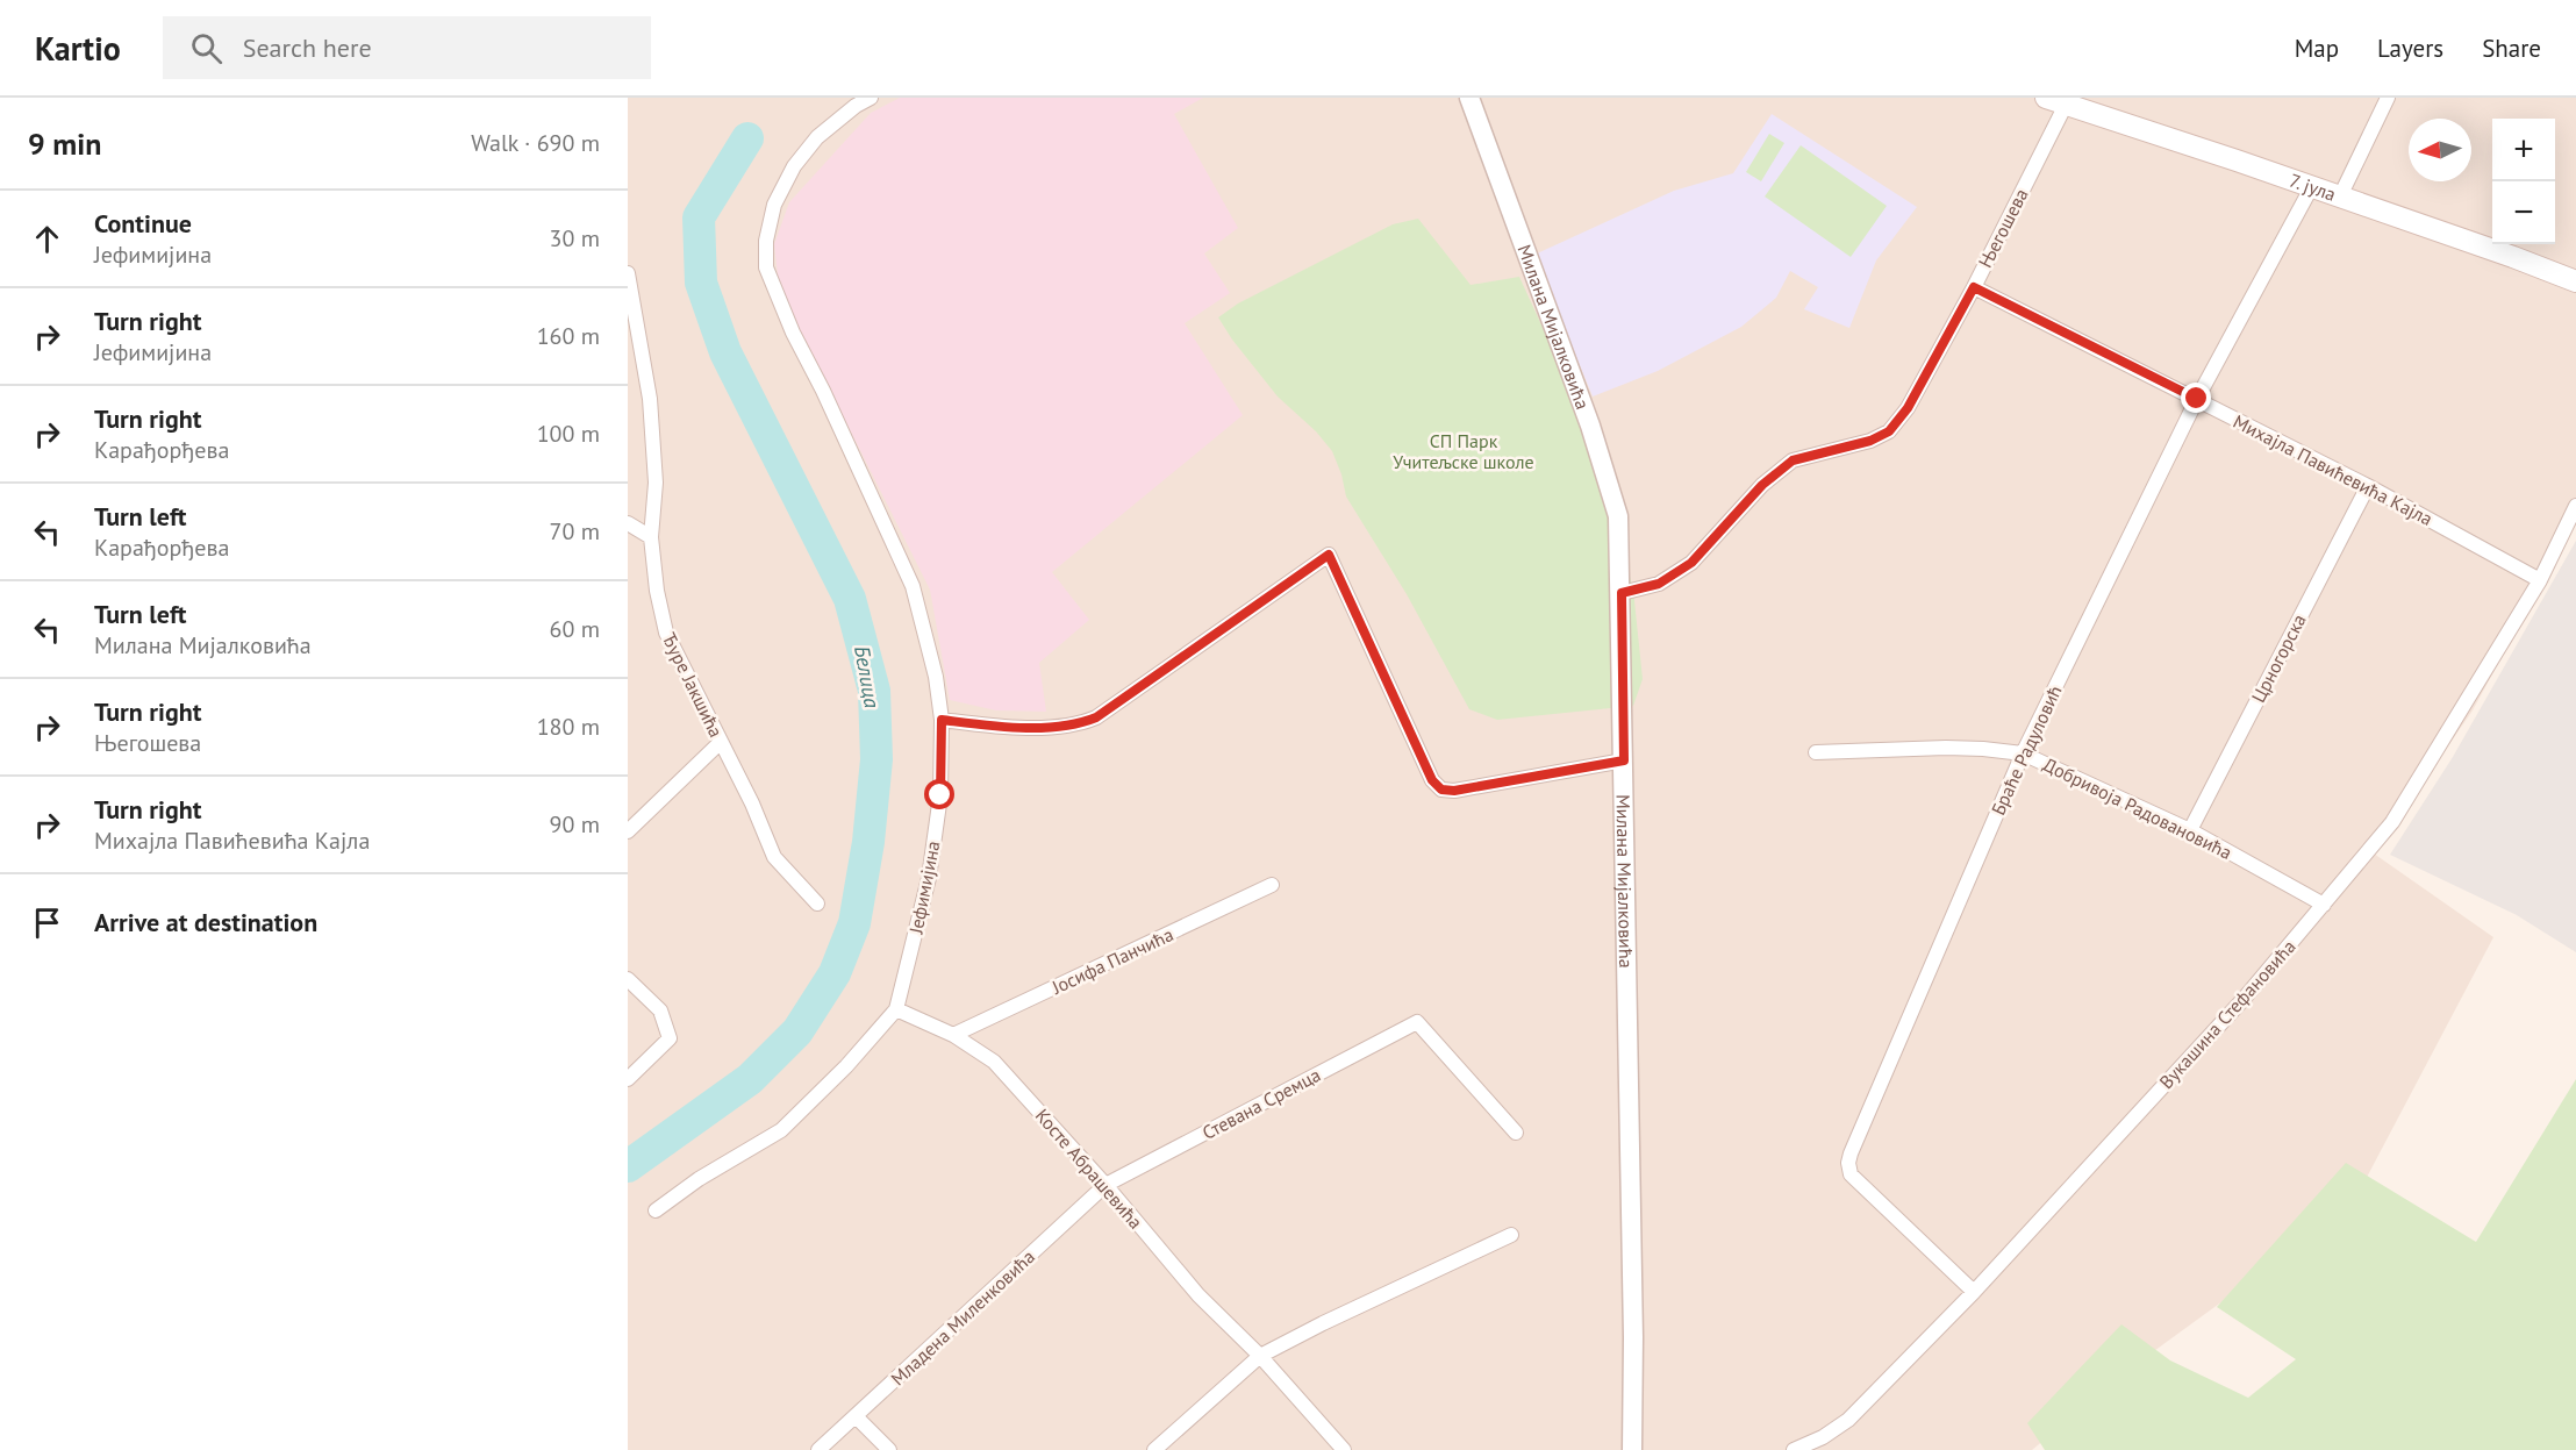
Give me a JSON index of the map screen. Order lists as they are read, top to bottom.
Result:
{
  "streets": {
    "main road": ["7. јула"],
    "street": [
      "Његошева",
      "Милана Мијалковића",
      "Михајла Павићевића Кајла",
      "Црногорска",
      "Ђуре Јакшића",
      "Браће Радуловић",
      "Добривоја Радовановића",
      "Јефимијина",
      "Јосифа Панчића",
      "Вукашина Стефановића",
      "Стевана Сремца",
      "Косте Абрашевића",
      "Младена Миленковића"
    ]
  },
  "crossings": [
    ["7. јула", "Његошева"],
    ["7. јула", "Браће Радуловић"],
    ["Његошева", "Милана Мијалковића"],
    ["Његошева", "Михајла Павићевића Кајла"],
    ["Михајла Павићевића Кајла", "Црногорска"],
    ["Михајла Павићевића Кајла", "Браће Радуловић"],
    ["Михајла Павићевића Кајла", "Вукашина Стефановића"],
    ["Црногорска", "Добривоја Радовановића"],
    ["Браће Радуловић", "Добривоја Радовановића"],
    ["Браће Радуловић", "Вукашина Стефановића"],
    ["Добривоја Радовановића", "Вукашина Стефановића"],
    ["Јефимијина", "Косте Абрашевића"],
    ["Јосифа Панчића", "Косте Абрашевића"],
    ["Стевана Сремца", "Косте Абрашевића"],
    ["Стевана Сремца", "Младена Миленковића"],
    ["Косте Абрашевића", "Младена Миленковића"]
  ],
  "water": ["Белица"],
  "parks": ["СП Парк Учитељске школе"],
  "north": "left",
  "page": {
    "header": "Kartio",
    "search": "Search here",
    "nav": ["Map", "Layers", "Share"],
    "heading": ["9 min", "Walk · 690 m"],
    "map_buttons": ["+", "−"],
    "list": [
      ["Continue", "Јефимијина", "30 m"],
      ["Turn right", "Јефимијина", "160 m"],
      ["Turn right", "Карађорђева", "100 m"],
      ["Turn left", "Карађорђева", "70 m"],
      ["Turn left", "Милана Мијалковића", "60 m"],
      ["Turn right", "Његошева", "180 m"],
      ["Turn right", "Михајла Павићевића Кајла", "90 m"],
      "Arrive at destination"
    ]
  }
}
